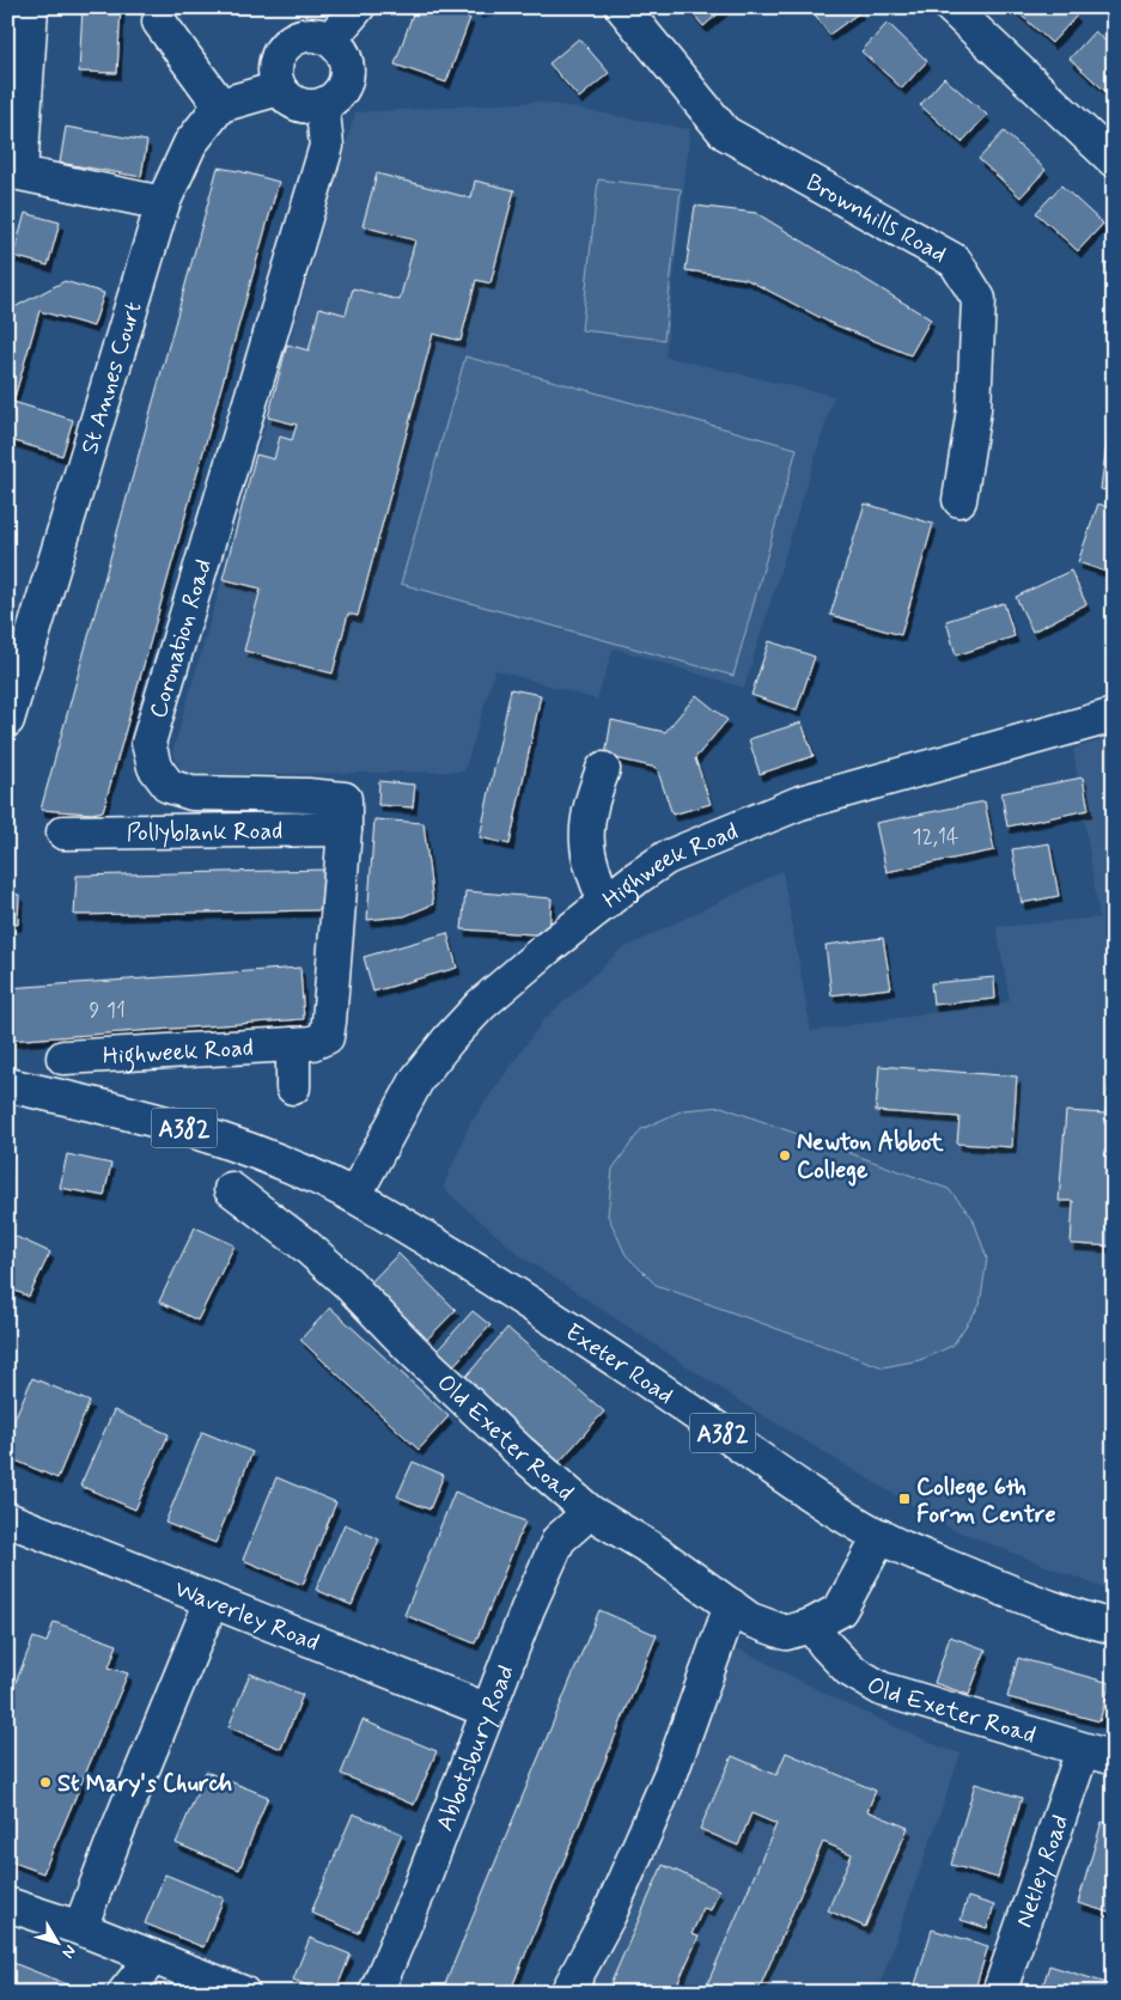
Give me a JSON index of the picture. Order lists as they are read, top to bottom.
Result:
{
  "streets": {
    "street": [
      "Brownhills Road",
      "St Annes Court",
      "Coronation Road",
      "Pollyblank Road",
      "Highweek Road",
      "A382",
      "Exeter Road",
      "Old Exeter Road",
      "Waverley Road",
      "Abbotsbury Road",
      "Netley Road"
    ]
  },
  "crossings": [
    ["Coronation Road", "Pollyblank Road"],
    ["Coronation Road", "Highweek Road"],
    ["Highweek Road", "A382"],
    ["Highweek Road", "Exeter Road"],
    ["A382", "Exeter Road"],
    ["Exeter Road", "Old Exeter Road"],
    ["Old Exeter Road", "Abbotsbury Road"],
    ["Old Exeter Road", "Netley Road"],
    ["Waverley Road", "Abbotsbury Road"]
  ],
  "places": {
    "other": ["Newton Abbot College", "St Mary's Church"],
    "transit": ["College 6th Form Centre"]
  },
  "house_numbers": ["12,14", "9", "11"],
  "north": "bottom right"
}
